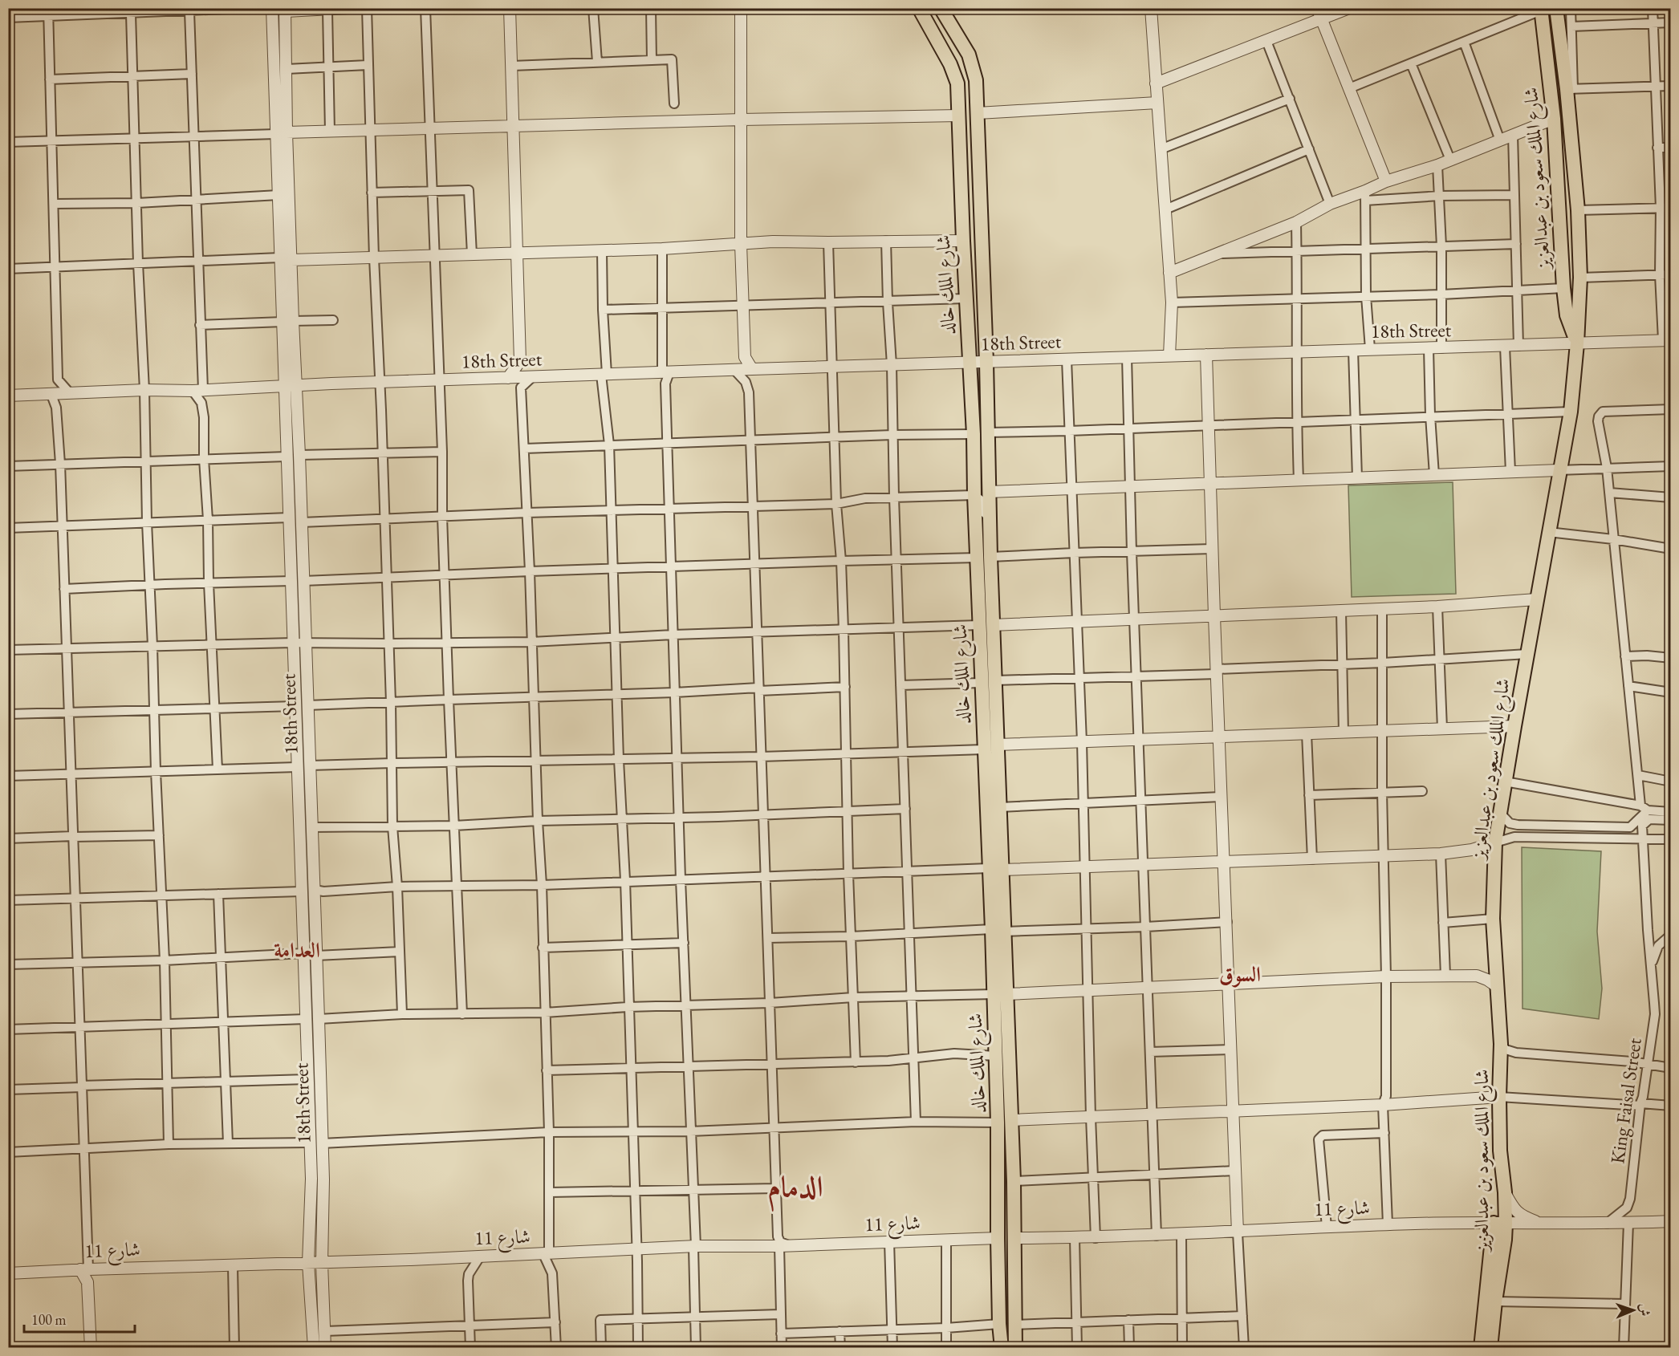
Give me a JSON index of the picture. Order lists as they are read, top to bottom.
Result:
{
  "streets": {
    "main road": ["شارع الملك سعود بن عبدالعزيز", "شارع الملك خالد"],
    "street": ["18th Street", "King Faisal Street", "شارع 11"]
  },
  "crossings": [
    ["شارع الملك سعود بن عبدالعزيز", "18th Street"],
    ["شارع الملك سعود بن عبدالعزيز", "شارع 11"],
    ["شارع الملك خالد", "18th Street"],
    ["شارع الملك خالد", "شارع 11"],
    ["18th Street", "شارع 11"],
    ["King Faisal Street", "شارع 11"]
  ],
  "districts": ["العدامة", "السوق", "الدمام"],
  "scale_bar": "100 m",
  "north": "right"
}
